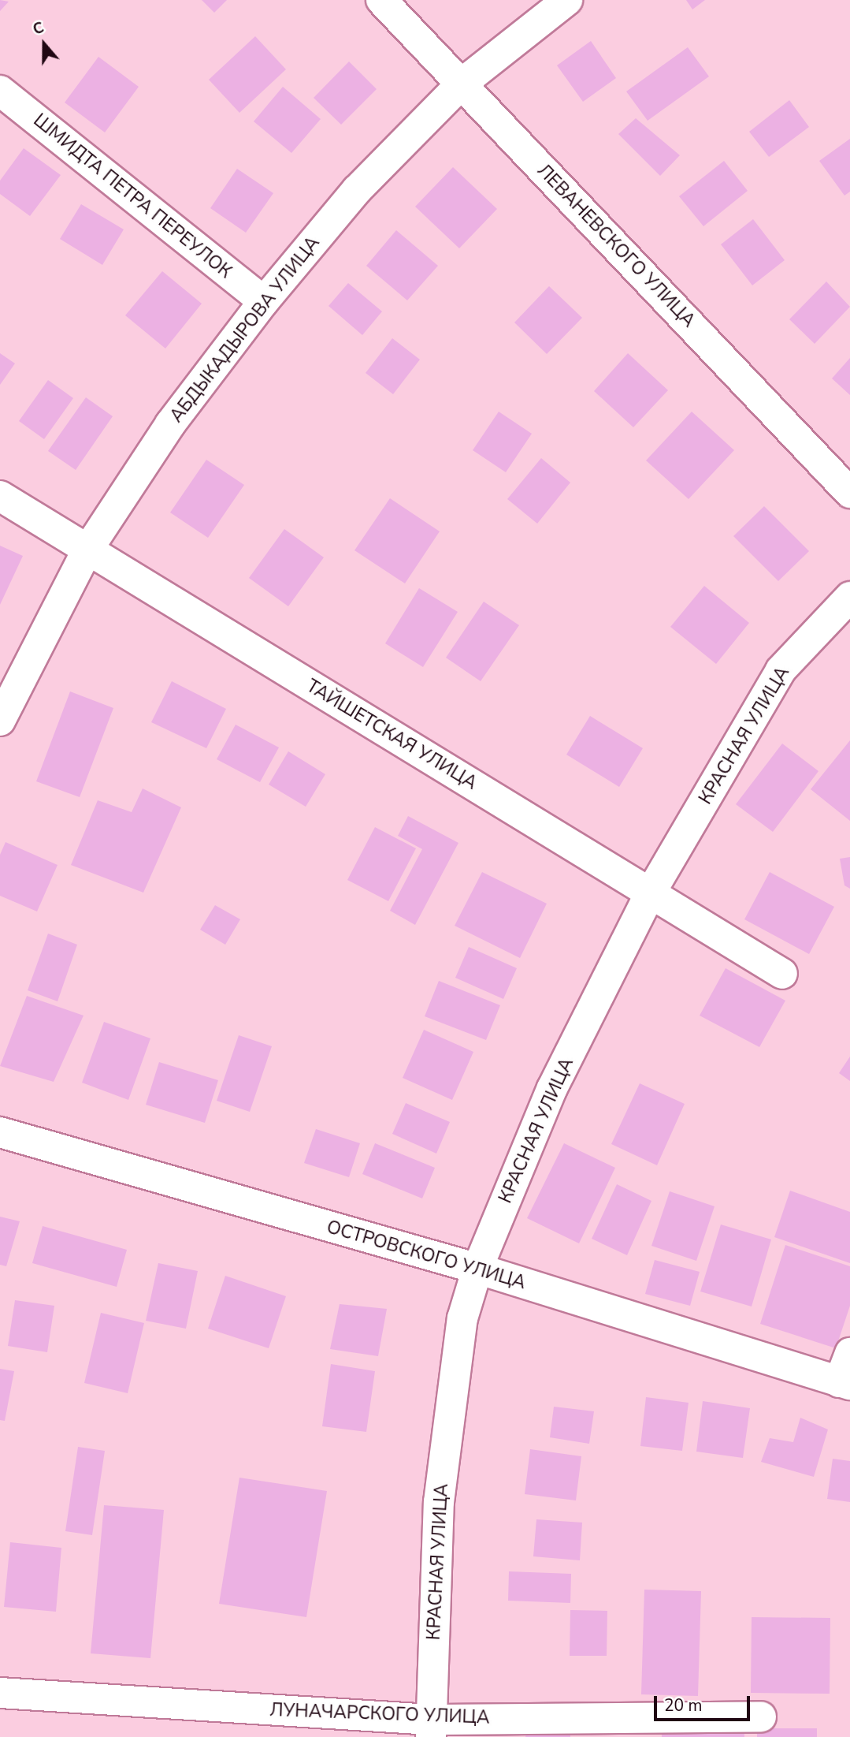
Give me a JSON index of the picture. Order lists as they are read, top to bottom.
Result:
{
  "streets": {
    "street": [
      "ШМИДТА ПЕТРА ПЕРЕУЛОК",
      "ЛЕВАНЕВСКОГО УЛИЦА",
      "АБДЫКАДЫРОВА УЛИЦА",
      "ТАЙШЕТСКАЯ УЛИЦА",
      "КРАСНАЯ УЛИЦА",
      "ОСТРОВСКОГО УЛИЦА",
      "ЛУНАЧАРСКОГО УЛИЦА"
    ]
  },
  "crossings": [
    ["ШМИДТА ПЕТРА ПЕРЕУЛОК", "АБДЫКАДЫРОВА УЛИЦА"],
    ["ЛЕВАНЕВСКОГО УЛИЦА", "АБДЫКАДЫРОВА УЛИЦА"],
    ["АБДЫКАДЫРОВА УЛИЦА", "ТАЙШЕТСКАЯ УЛИЦА"],
    ["ТАЙШЕТСКАЯ УЛИЦА", "КРАСНАЯ УЛИЦА"],
    ["КРАСНАЯ УЛИЦА", "ОСТРОВСКОГО УЛИЦА"],
    ["КРАСНАЯ УЛИЦА", "ЛУНАЧАРСКОГО УЛИЦА"]
  ],
  "scale_bar": "20 m",
  "north": "top"
}
